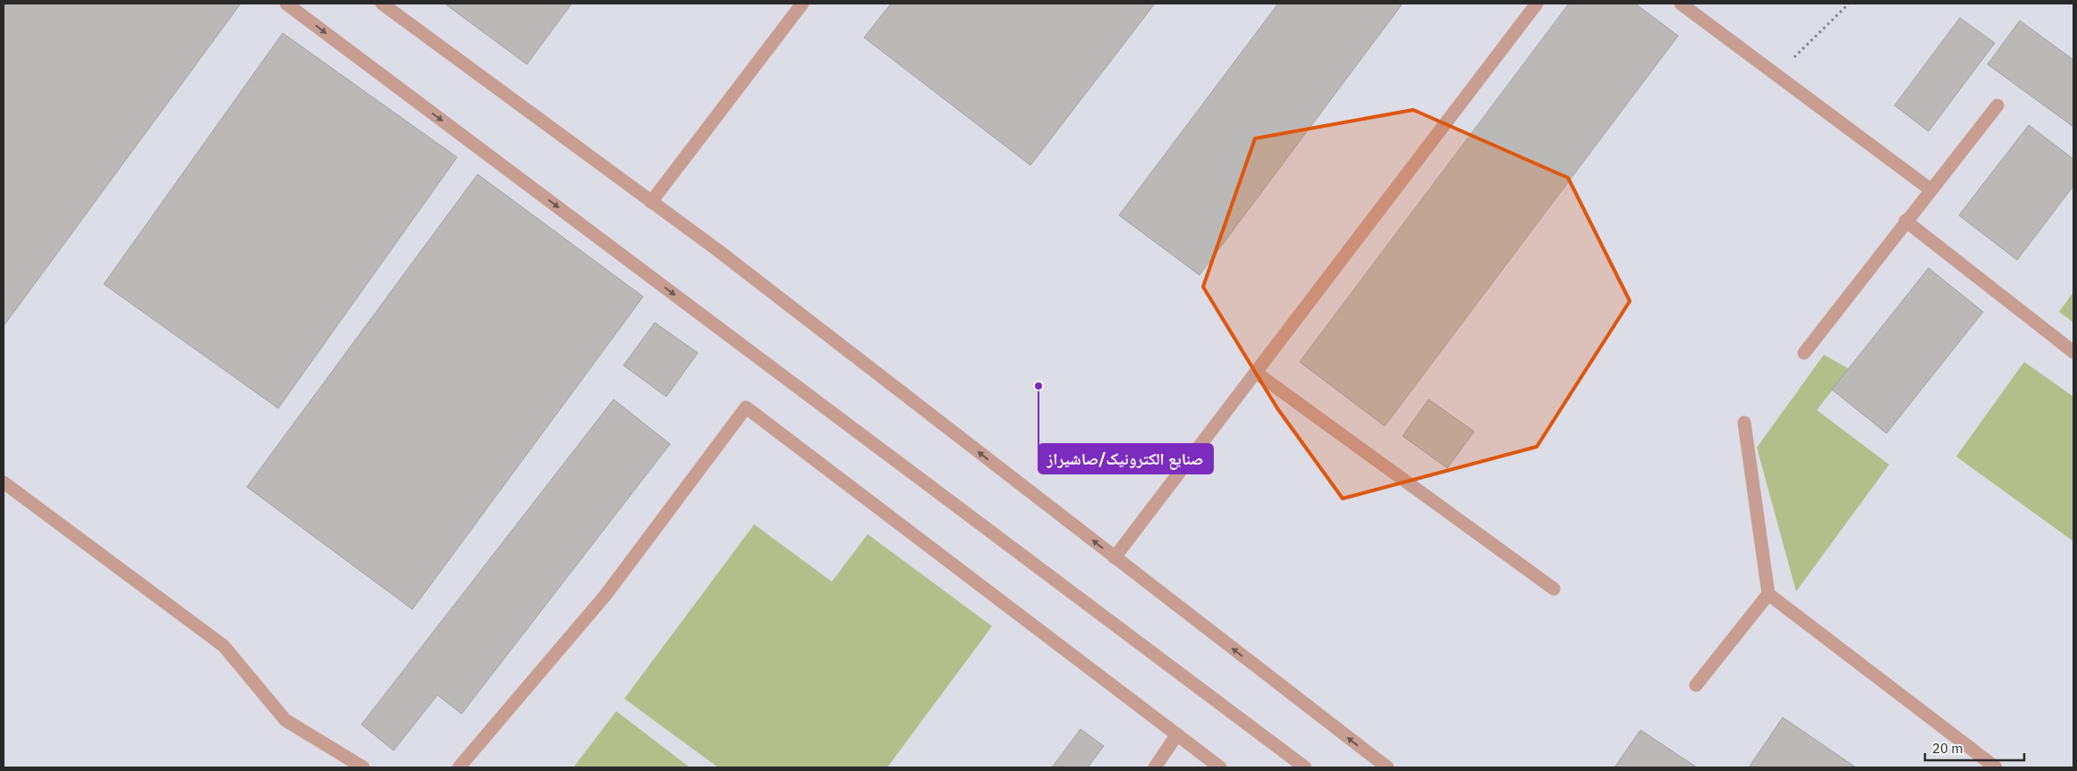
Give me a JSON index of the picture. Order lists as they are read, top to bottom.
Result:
{
  "places": ["صنایع الکترونیک/صاشیراز"],
  "scale_bar": "20 m"
}
